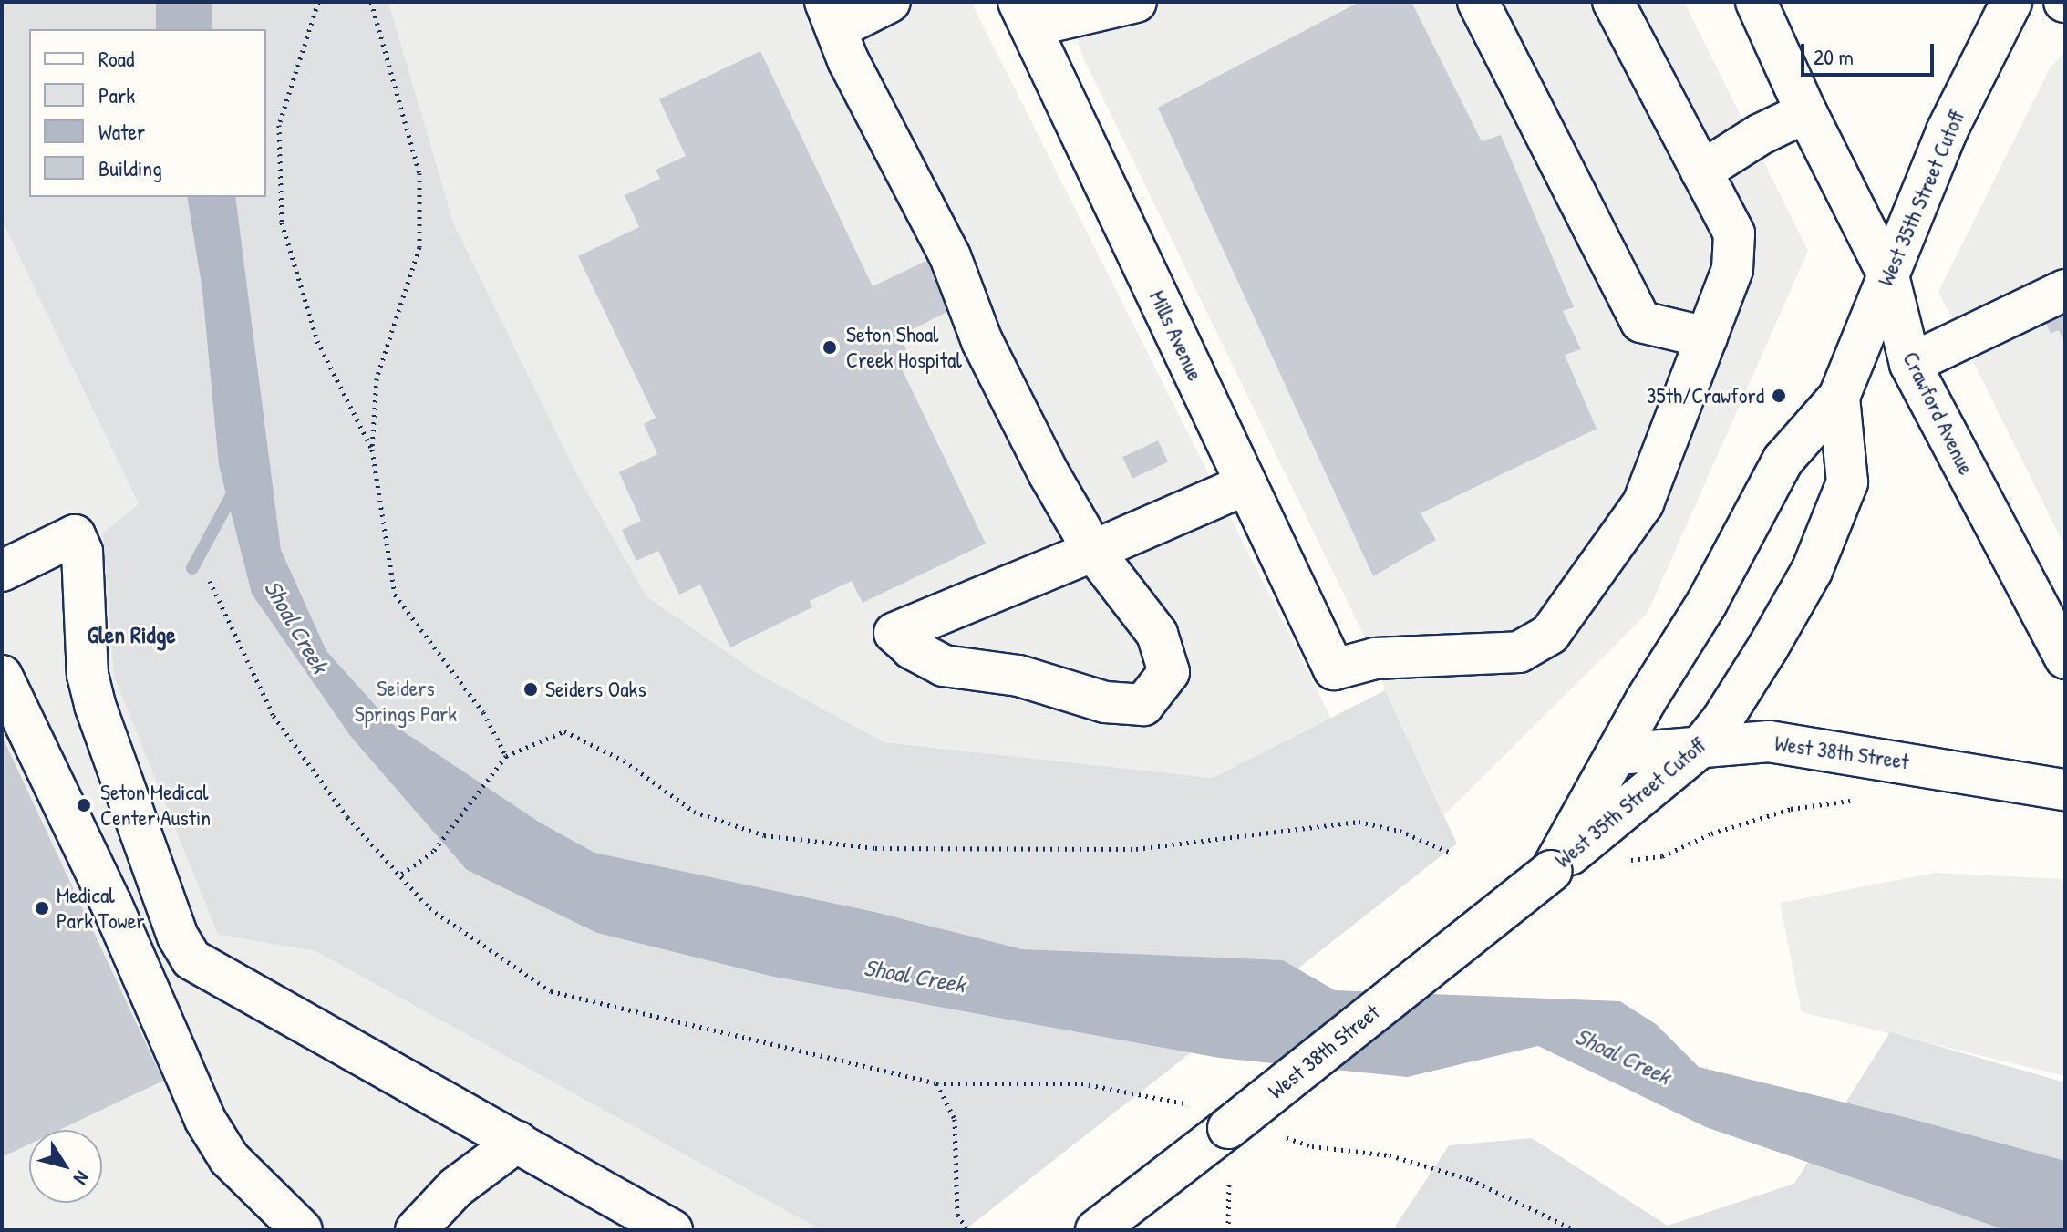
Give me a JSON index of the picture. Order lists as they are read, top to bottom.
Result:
{
  "streets": {
    "main road": [
      "West 35th Street Cutoff",
      "Mills Avenue",
      "Crawford Avenue",
      "West 38th Street"
    ]
  },
  "crossings": [
    ["West 35th Street Cutoff", "Crawford Avenue"],
    ["West 35th Street Cutoff", "West 38th Street"]
  ],
  "districts": ["Glen Ridge"],
  "water": ["Shoal Creek"],
  "parks": ["Seiders Springs Park"],
  "places": [
    "Seton Shoal Creek Hospital",
    "35th/Crawford",
    "Seiders Oaks",
    "Seton Medical Center Austin",
    "Medical Park Tower"
  ],
  "legend": [
    "Road",
    "Park",
    "Water",
    "Building"
  ],
  "scale_bar": "20 m",
  "north": "bottom right"
}
